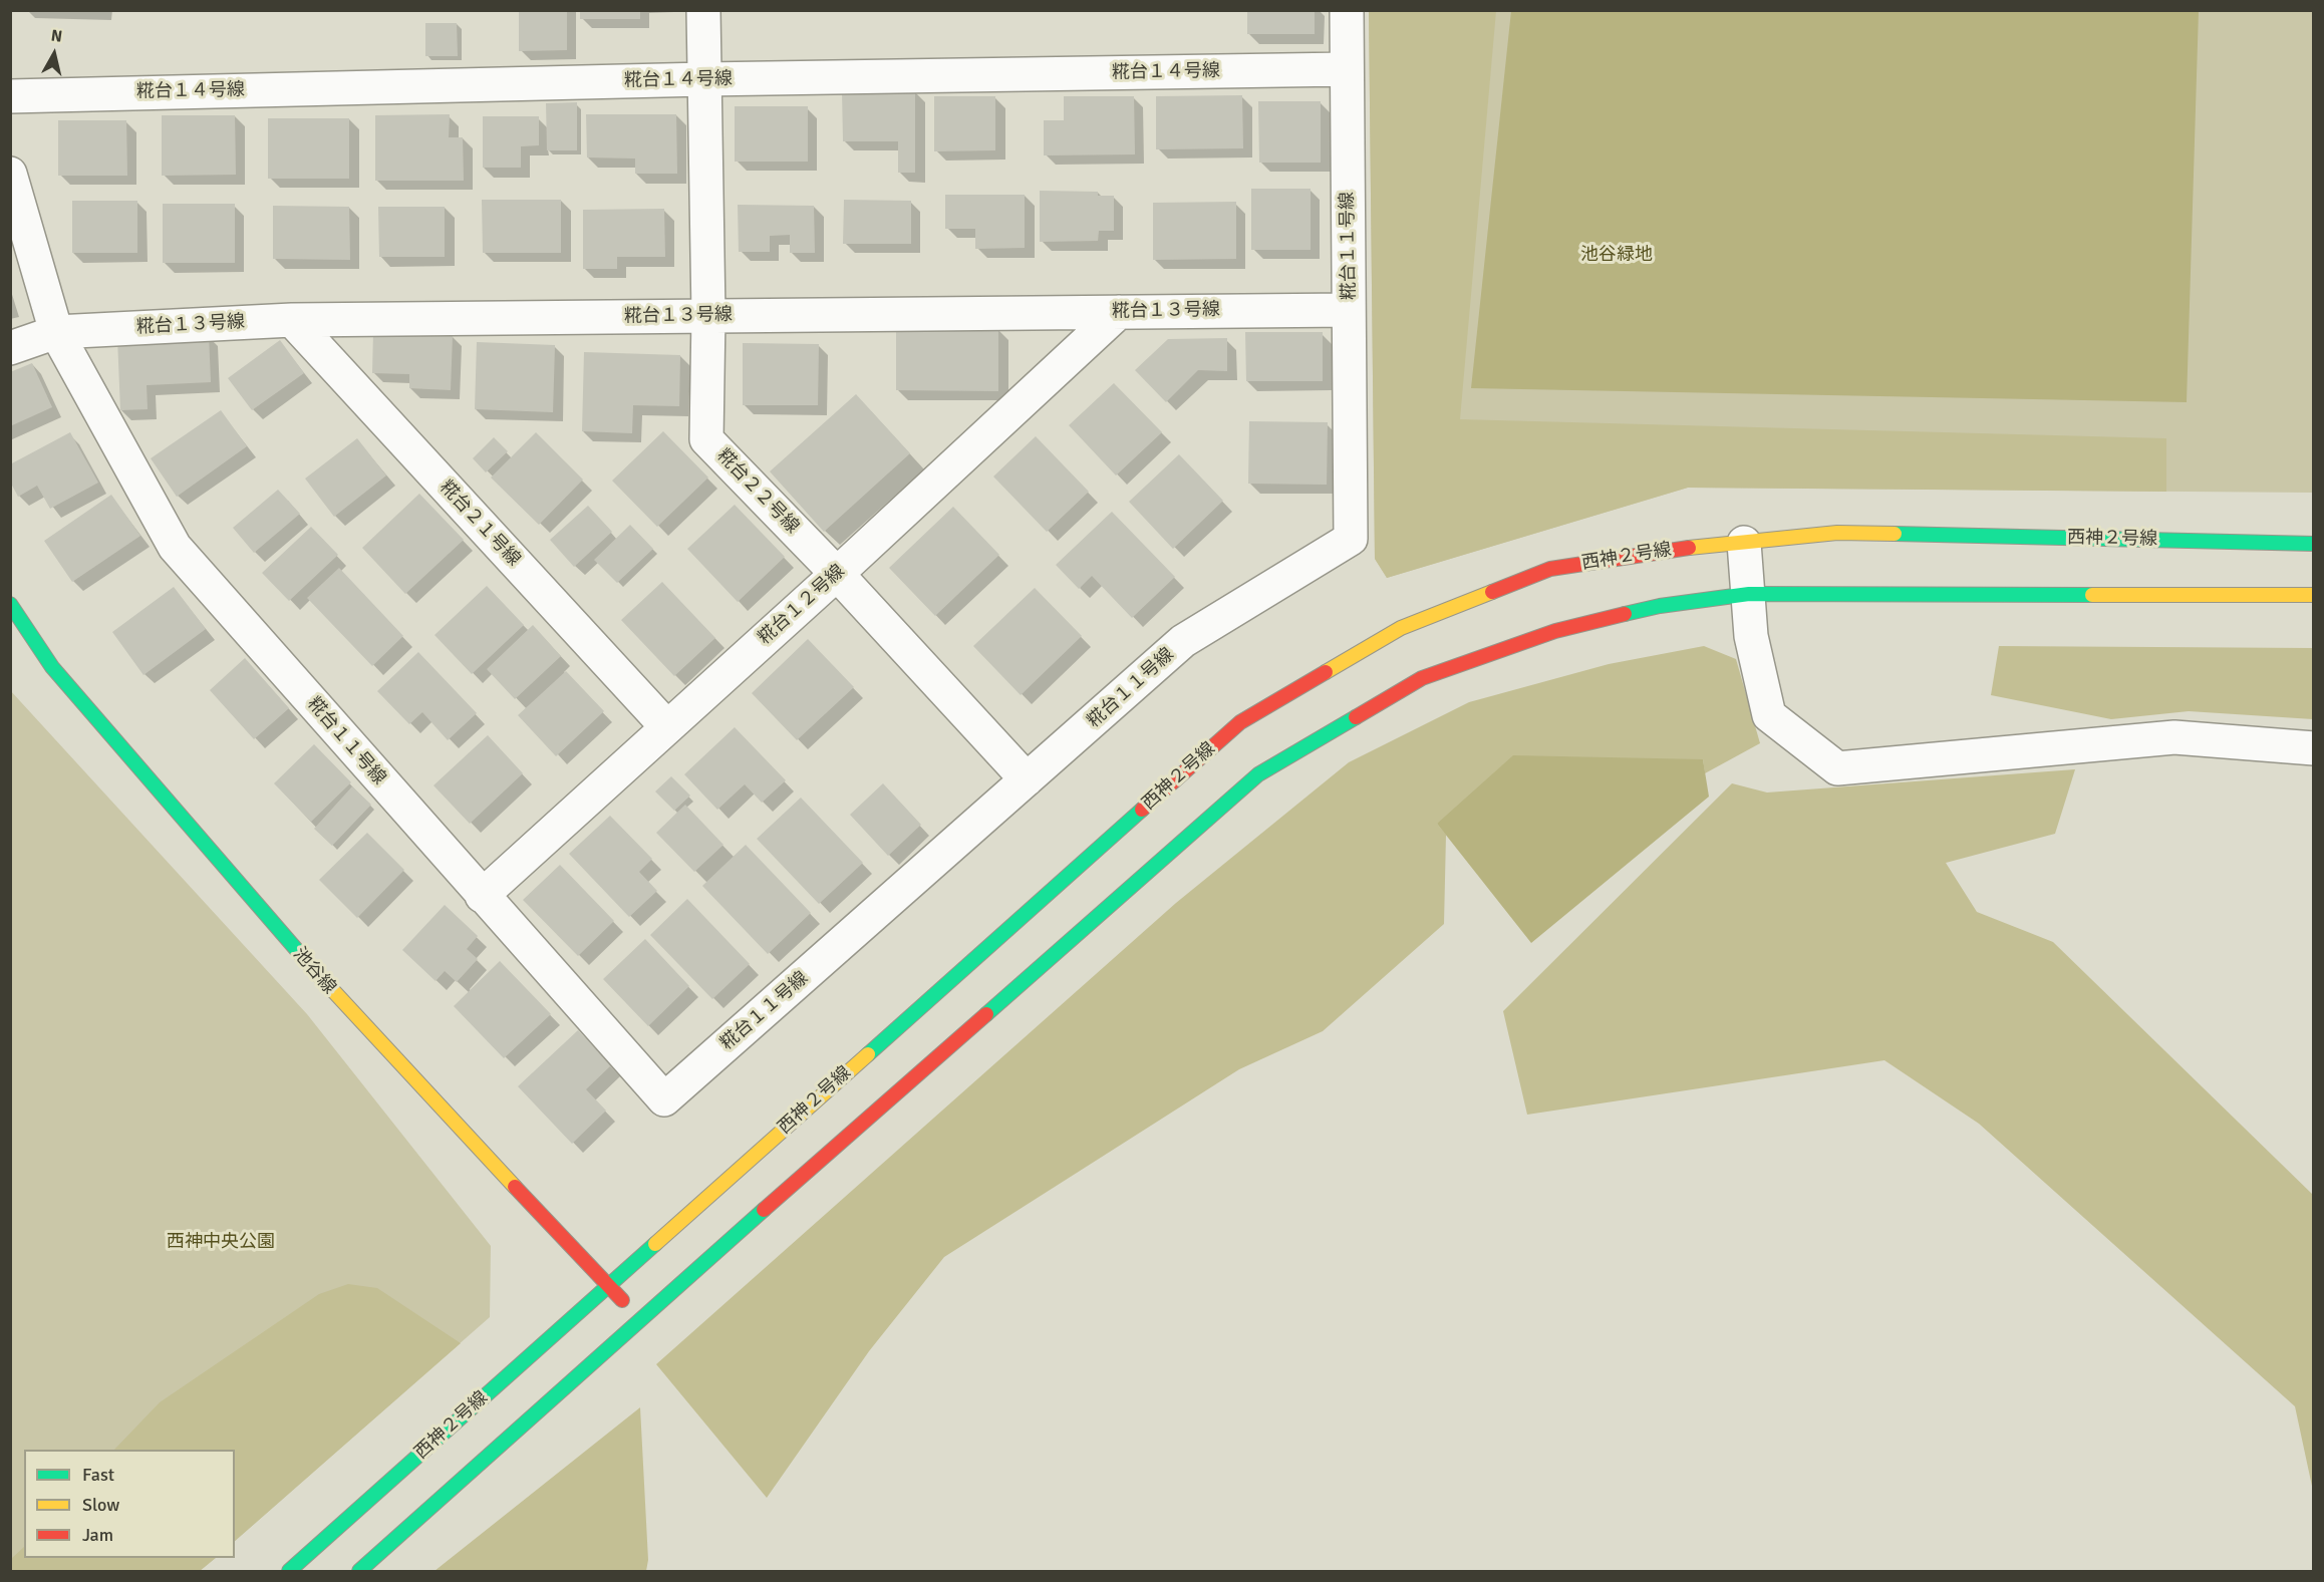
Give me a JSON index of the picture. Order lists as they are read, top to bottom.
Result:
{
  "streets": {
    "street": [
      "糀台１４号線",
      "糀台１１号線",
      "糀台１３号線",
      "糀台２２号線",
      "糀台２１号線",
      "西神２号線",
      "糀台１２号線",
      "池谷線"
    ]
  },
  "crossings": [
    ["糀台１４号線", "糀台１１号線"],
    ["糀台１４号線", "糀台２２号線"],
    ["糀台１１号線", "糀台１３号線"],
    ["糀台１１号線", "糀台２２号線"],
    ["糀台１１号線", "糀台１２号線"],
    ["糀台１３号線", "糀台２２号線"],
    ["糀台１３号線", "糀台２１号線"],
    ["糀台１３号線", "糀台１２号線"],
    ["糀台２２号線", "糀台１２号線"],
    ["糀台２１号線", "糀台１２号線"],
    ["西神２号線", "池谷線"]
  ],
  "parks": ["池谷緑地", "西神中央公園"],
  "legend": ["Fast", "Slow", "Jam"],
  "north": "top"
}
